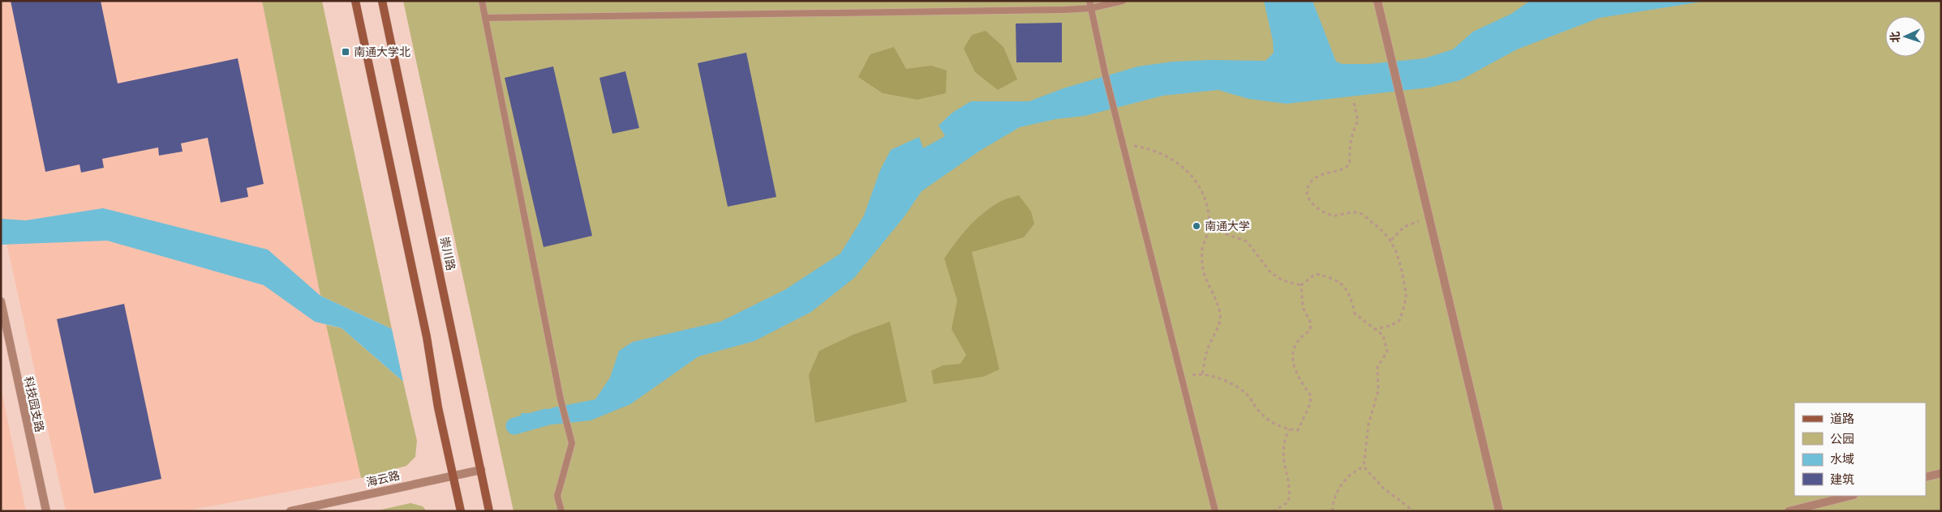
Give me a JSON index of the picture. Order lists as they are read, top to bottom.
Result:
{
  "streets": {
    "main road": ["崇川路"],
    "street": ["科技园支路", "海云路"]
  },
  "crossings": [
    ["崇川路", "海云路"]
  ],
  "places": {
    "transit": ["南通大学北"],
    "other": ["南通大学"]
  },
  "legend": [
    "道路",
    "公园",
    "水域",
    "建筑"
  ],
  "north": "left"
}
